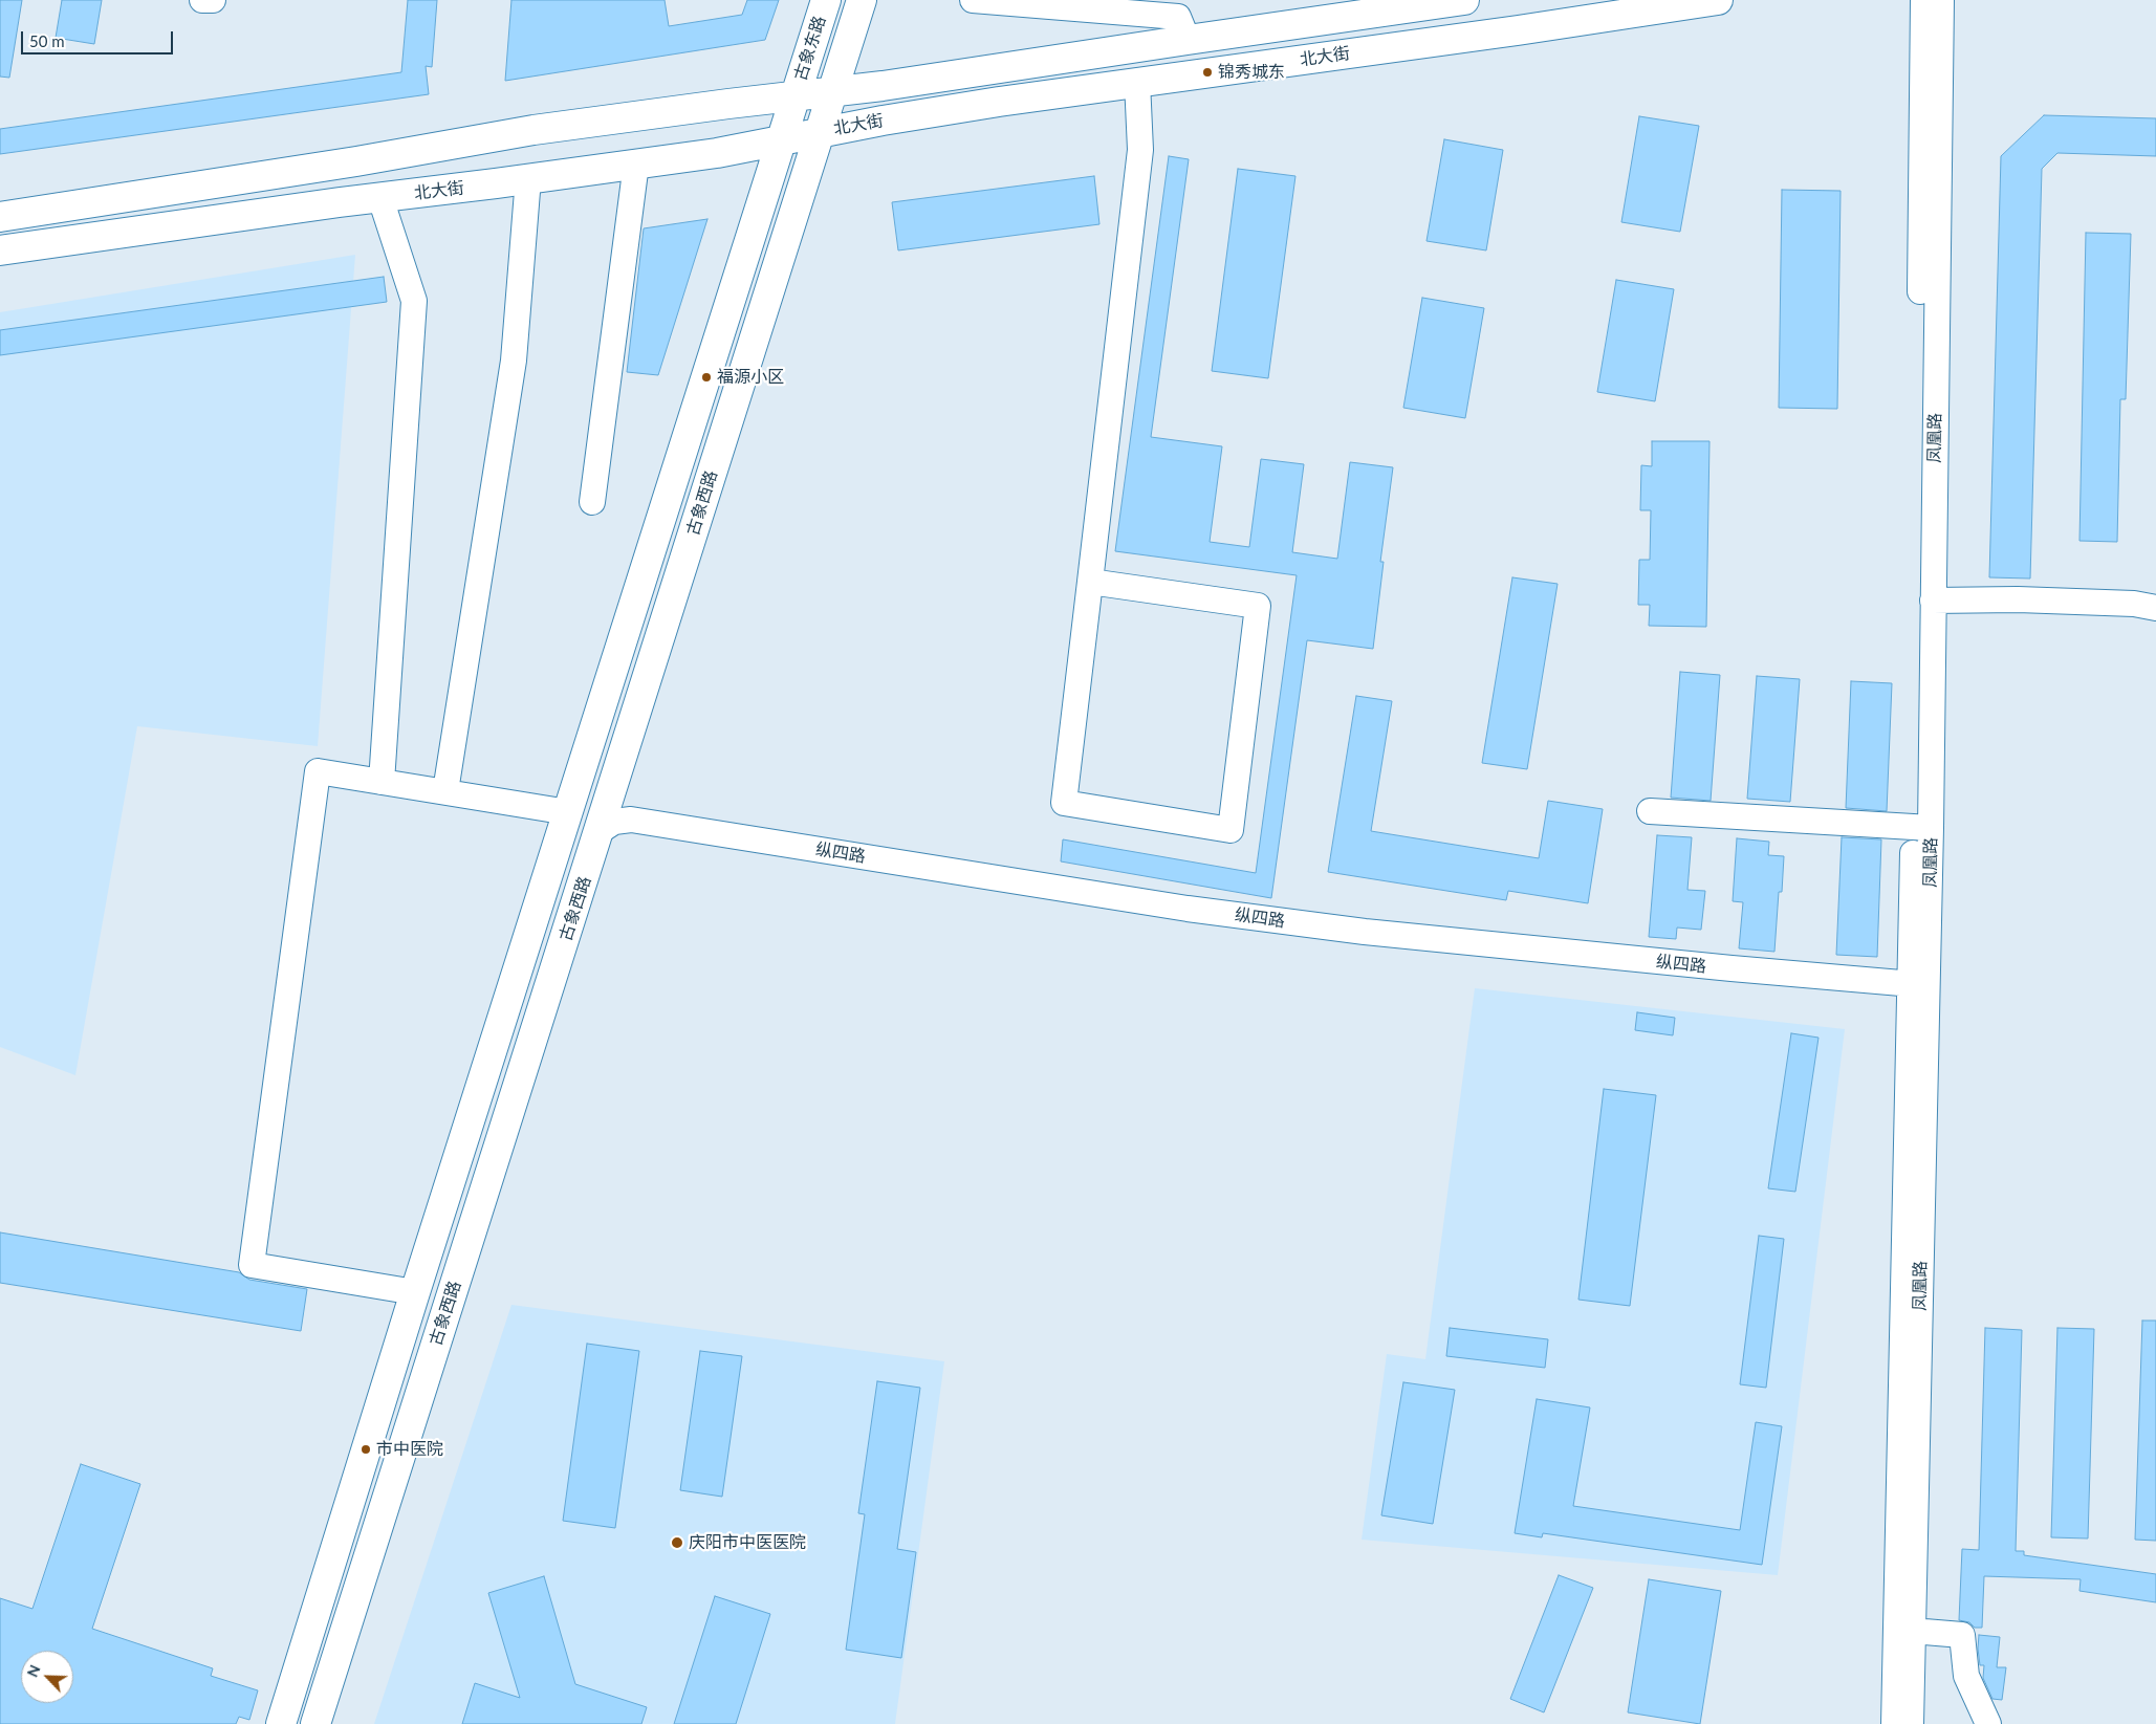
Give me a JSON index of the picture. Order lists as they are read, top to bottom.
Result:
{
  "streets": {
    "main road": ["古象东路", "北大街", "古象西路"],
    "street": ["凤凰路", "纵四路"]
  },
  "crossings": [
    ["古象东路", "北大街"],
    ["古象东路", "古象西路"],
    ["北大街", "古象西路"],
    ["凤凰路", "纵四路"],
    ["古象西路", "纵四路"]
  ],
  "places": [
    "锦秀城东",
    "福源小区",
    "市中医院",
    "庆阳市中医医院"
  ],
  "scale_bar": "50 m",
  "north": "top left"
}
